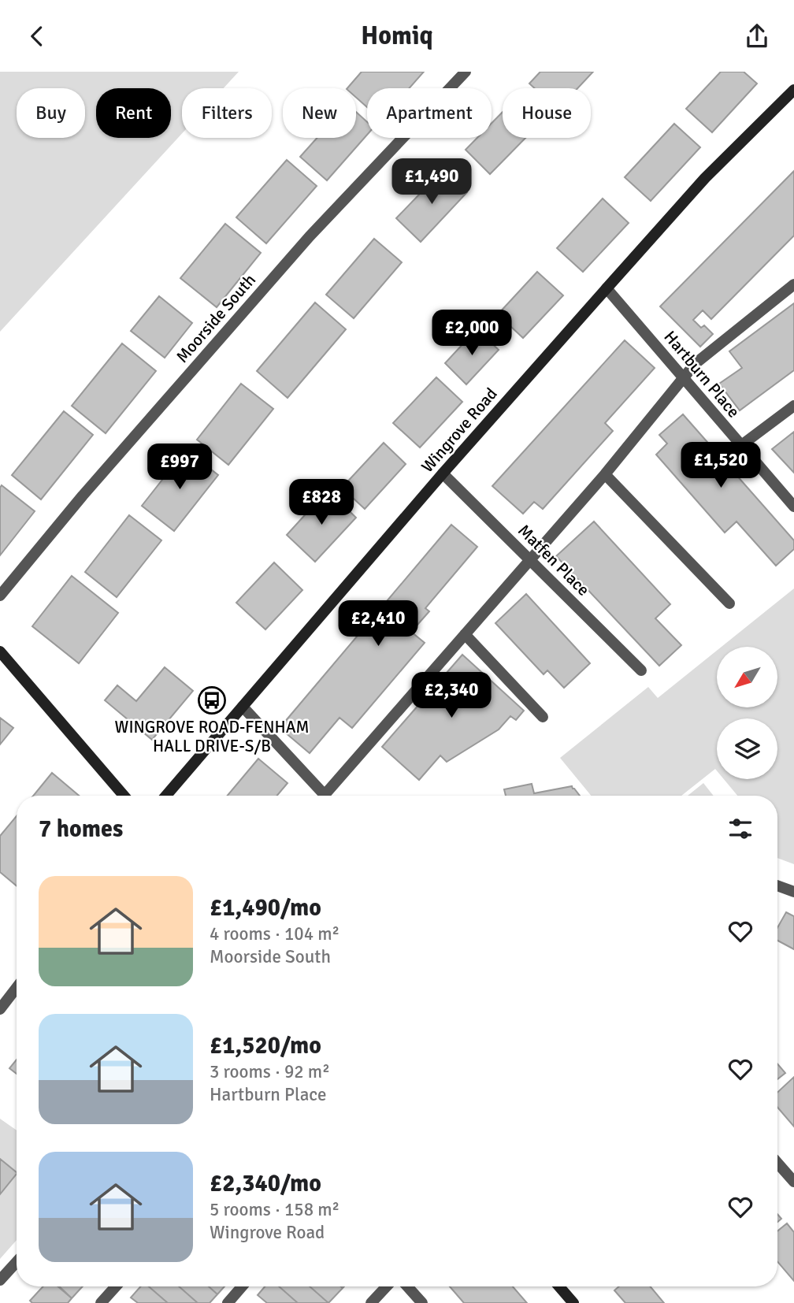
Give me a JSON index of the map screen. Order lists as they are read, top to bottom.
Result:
{
  "streets": {
    "street": [
      "Moorside South",
      "Hartburn Place",
      "Wingrove Road",
      "Matfen Place"
    ]
  },
  "crossings": [
    ["Hartburn Place", "Wingrove Road"],
    ["Wingrove Road", "Matfen Place"]
  ],
  "places": {
    "bus stop": ["WINGROVE ROAD-FENHAM HALL DRIVE-S/B"]
  },
  "north": "bottom left",
  "page": {
    "header": "Homiq",
    "chip": [
      "Buy",
      "Rent",
      "Filters",
      "New",
      "Apartment",
      "House"
    ],
    "price": [
      "£1,490",
      "£2,000",
      "£1,520",
      "£997",
      "£828",
      "£2,410",
      "£2,340"
    ],
    "heading": "7 homes",
    "list": [
      {
        "name": "£1,490/mo",
        "note": "4 rooms · 104 m² · Moorside South"
      },
      {
        "name": "£1,520/mo",
        "note": "3 rooms · 92 m² · Hartburn Place"
      },
      {
        "name": "£2,340/mo",
        "note": "5 rooms · 158 m² · Wingrove Road"
      }
    ]
  }
}
